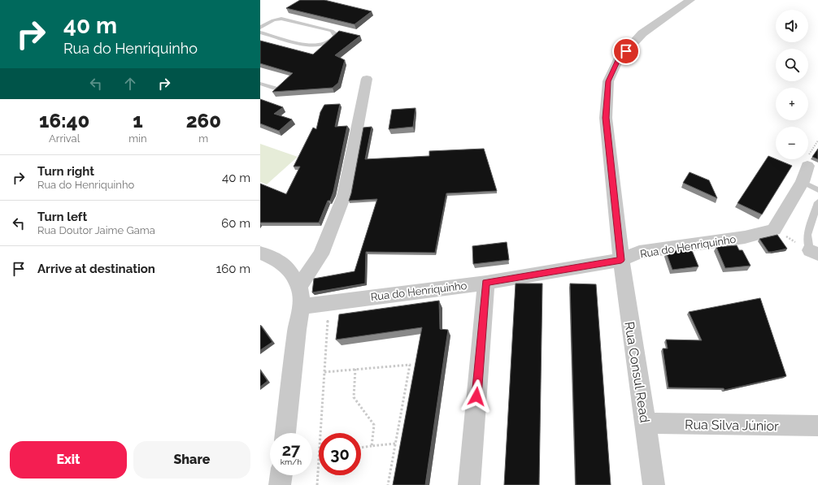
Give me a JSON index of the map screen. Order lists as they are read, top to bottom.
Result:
{
  "streets": {
    "street": ["Rua do Henriquinho", "Rua Consul Read", "Rua Silva Júnior"]
  },
  "crossings": [
    ["Rua do Henriquinho", "Rua Consul Read"],
    ["Rua Consul Read", "Rua Silva Júnior"]
  ],
  "page": {
    "turn": ["40 m", "Rua do Henriquinho"],
    "map_buttons": ["+", "−"],
    "eta": [
      "16:40",
      "Arrival",
      "1",
      "min",
      "260",
      "m"
    ],
    "list": [
      {
        "name": "Turn right",
        "note": "Rua do Henriquinho",
        "value": "40 m"
      },
      {
        "name": "Turn left",
        "note": "Rua Doutor Jaime Gama",
        "value": "60 m"
      },
      {
        "name": "Arrive at destination",
        "value": "160 m"
      }
    ],
    "speed": "27 km/h",
    "limit": "30",
    "buttons": ["Exit", "Share"]
  }
}
